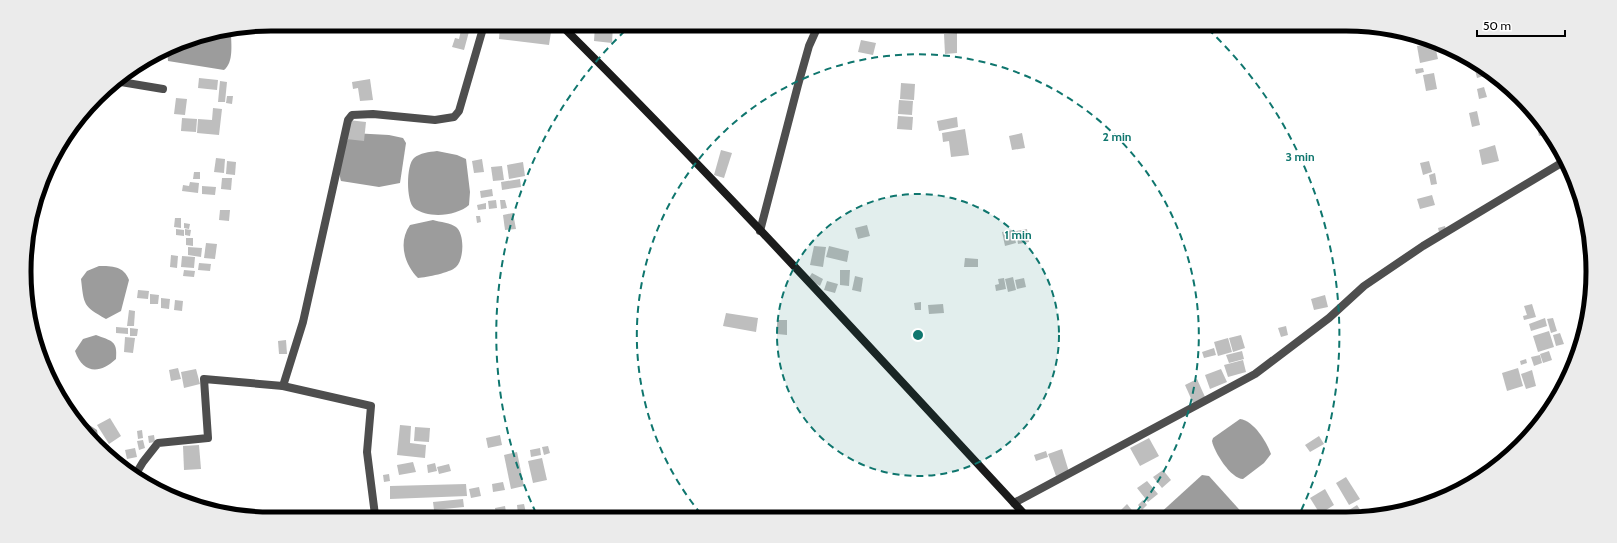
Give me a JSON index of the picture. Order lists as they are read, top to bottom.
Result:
{
  "scale_bar": "50 m",
  "rings": ["2 min", "3 min", "1 min"]
}
